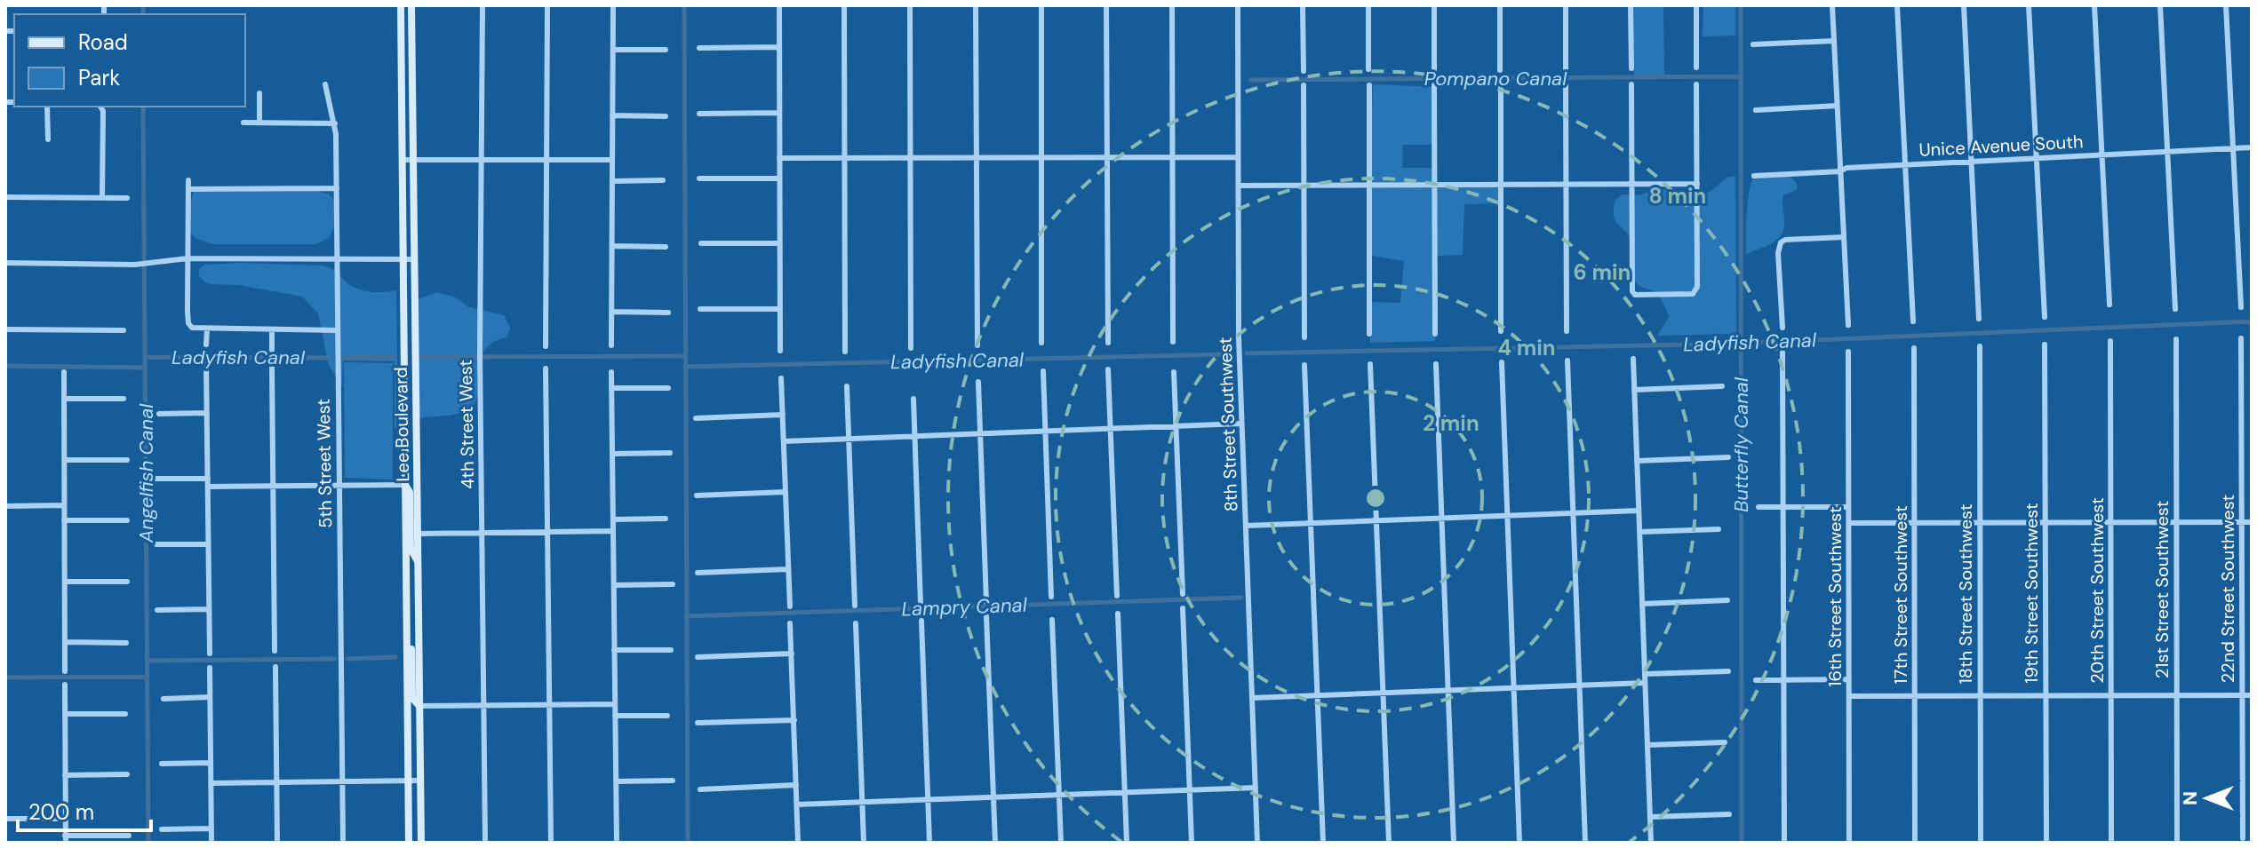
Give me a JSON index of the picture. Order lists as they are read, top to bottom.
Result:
{
  "streets": {
    "main road": ["Lee Boulevard"],
    "street": [
      "Unice Avenue South",
      "4th Street West",
      "8th Street Southwest",
      "5th Street West",
      "22nd Street Southwest",
      "21st Street Southwest",
      "20th Street Southwest",
      "19th Street Southwest",
      "18th Street Southwest",
      "17th Street Southwest",
      "16th Street Southwest"
    ]
  },
  "water": [
    "Pompano Canal",
    "Ladyfish Canal",
    "Butterfly Canal",
    "Angelfish Canal",
    "Lampry Canal"
  ],
  "legend": ["Road", "Park"],
  "scale_bar": "200 m",
  "north": "left",
  "rings": [
    "8 min",
    "6 min",
    "4 min",
    "2 min"
  ]
}
